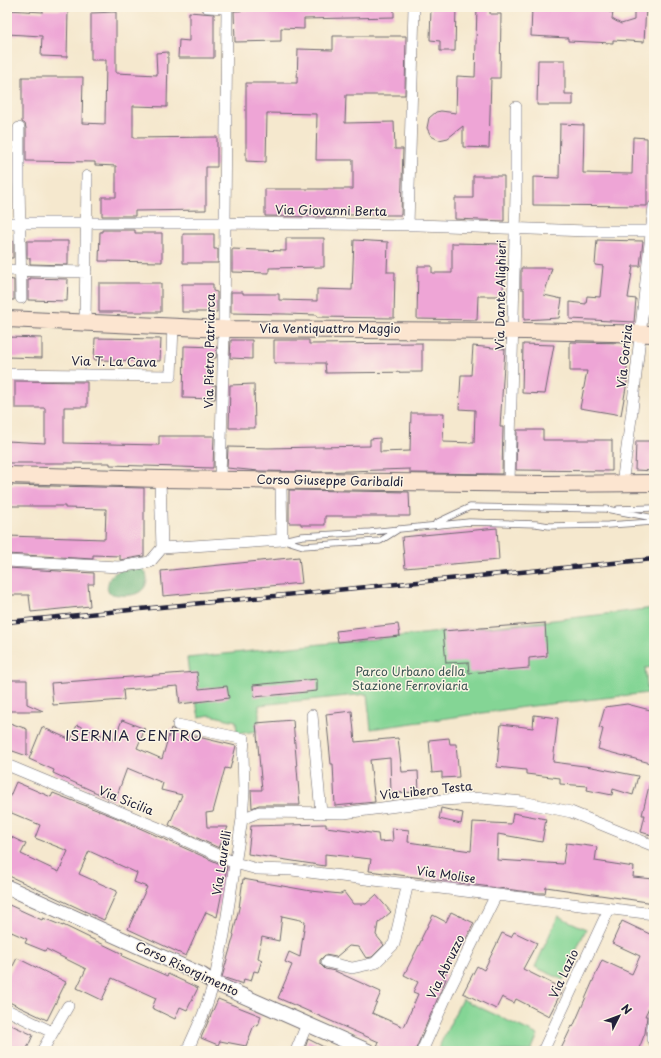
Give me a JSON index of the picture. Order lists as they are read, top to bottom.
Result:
{
  "streets": {
    "main road": ["Via Ventiquattro Maggio", "Corso Giuseppe Garibaldi"],
    "street": [
      "Via Giovanni Berta",
      "Via Dante Alighieri",
      "Via Pietro Patriarca",
      "Via Gorizia",
      "Via T. La Cava",
      "Via Libero Testa",
      "Via Sicilia",
      "Via Laurelli",
      "Via Molise",
      "Via Abruzzo",
      "Corso Risorgimento",
      "Via Lazio"
    ]
  },
  "crossings": [
    ["Via Giovanni Berta", "Via Dante Alighieri"],
    ["Via Giovanni Berta", "Via Pietro Patriarca"],
    ["Via Giovanni Berta", "Via Gorizia"],
    ["Via Dante Alighieri", "Via Ventiquattro Maggio"],
    ["Via Dante Alighieri", "Corso Giuseppe Garibaldi"],
    ["Via Ventiquattro Maggio", "Via Pietro Patriarca"],
    ["Via Ventiquattro Maggio", "Via Gorizia"],
    ["Via Ventiquattro Maggio", "Via T. La Cava"],
    ["Via Pietro Patriarca", "Corso Giuseppe Garibaldi"],
    ["Via Gorizia", "Corso Giuseppe Garibaldi"],
    ["Via Libero Testa", "Via Laurelli"],
    ["Via Sicilia", "Via Laurelli"],
    ["Via Sicilia", "Via Molise"],
    ["Via Laurelli", "Via Molise"],
    ["Via Laurelli", "Corso Risorgimento"],
    ["Via Molise", "Via Abruzzo"],
    ["Via Molise", "Via Lazio"]
  ],
  "districts": ["ISERNIA CENTRO"],
  "parks": ["Parco Urbano della Stazione Ferroviaria"],
  "north": "top right"
}
